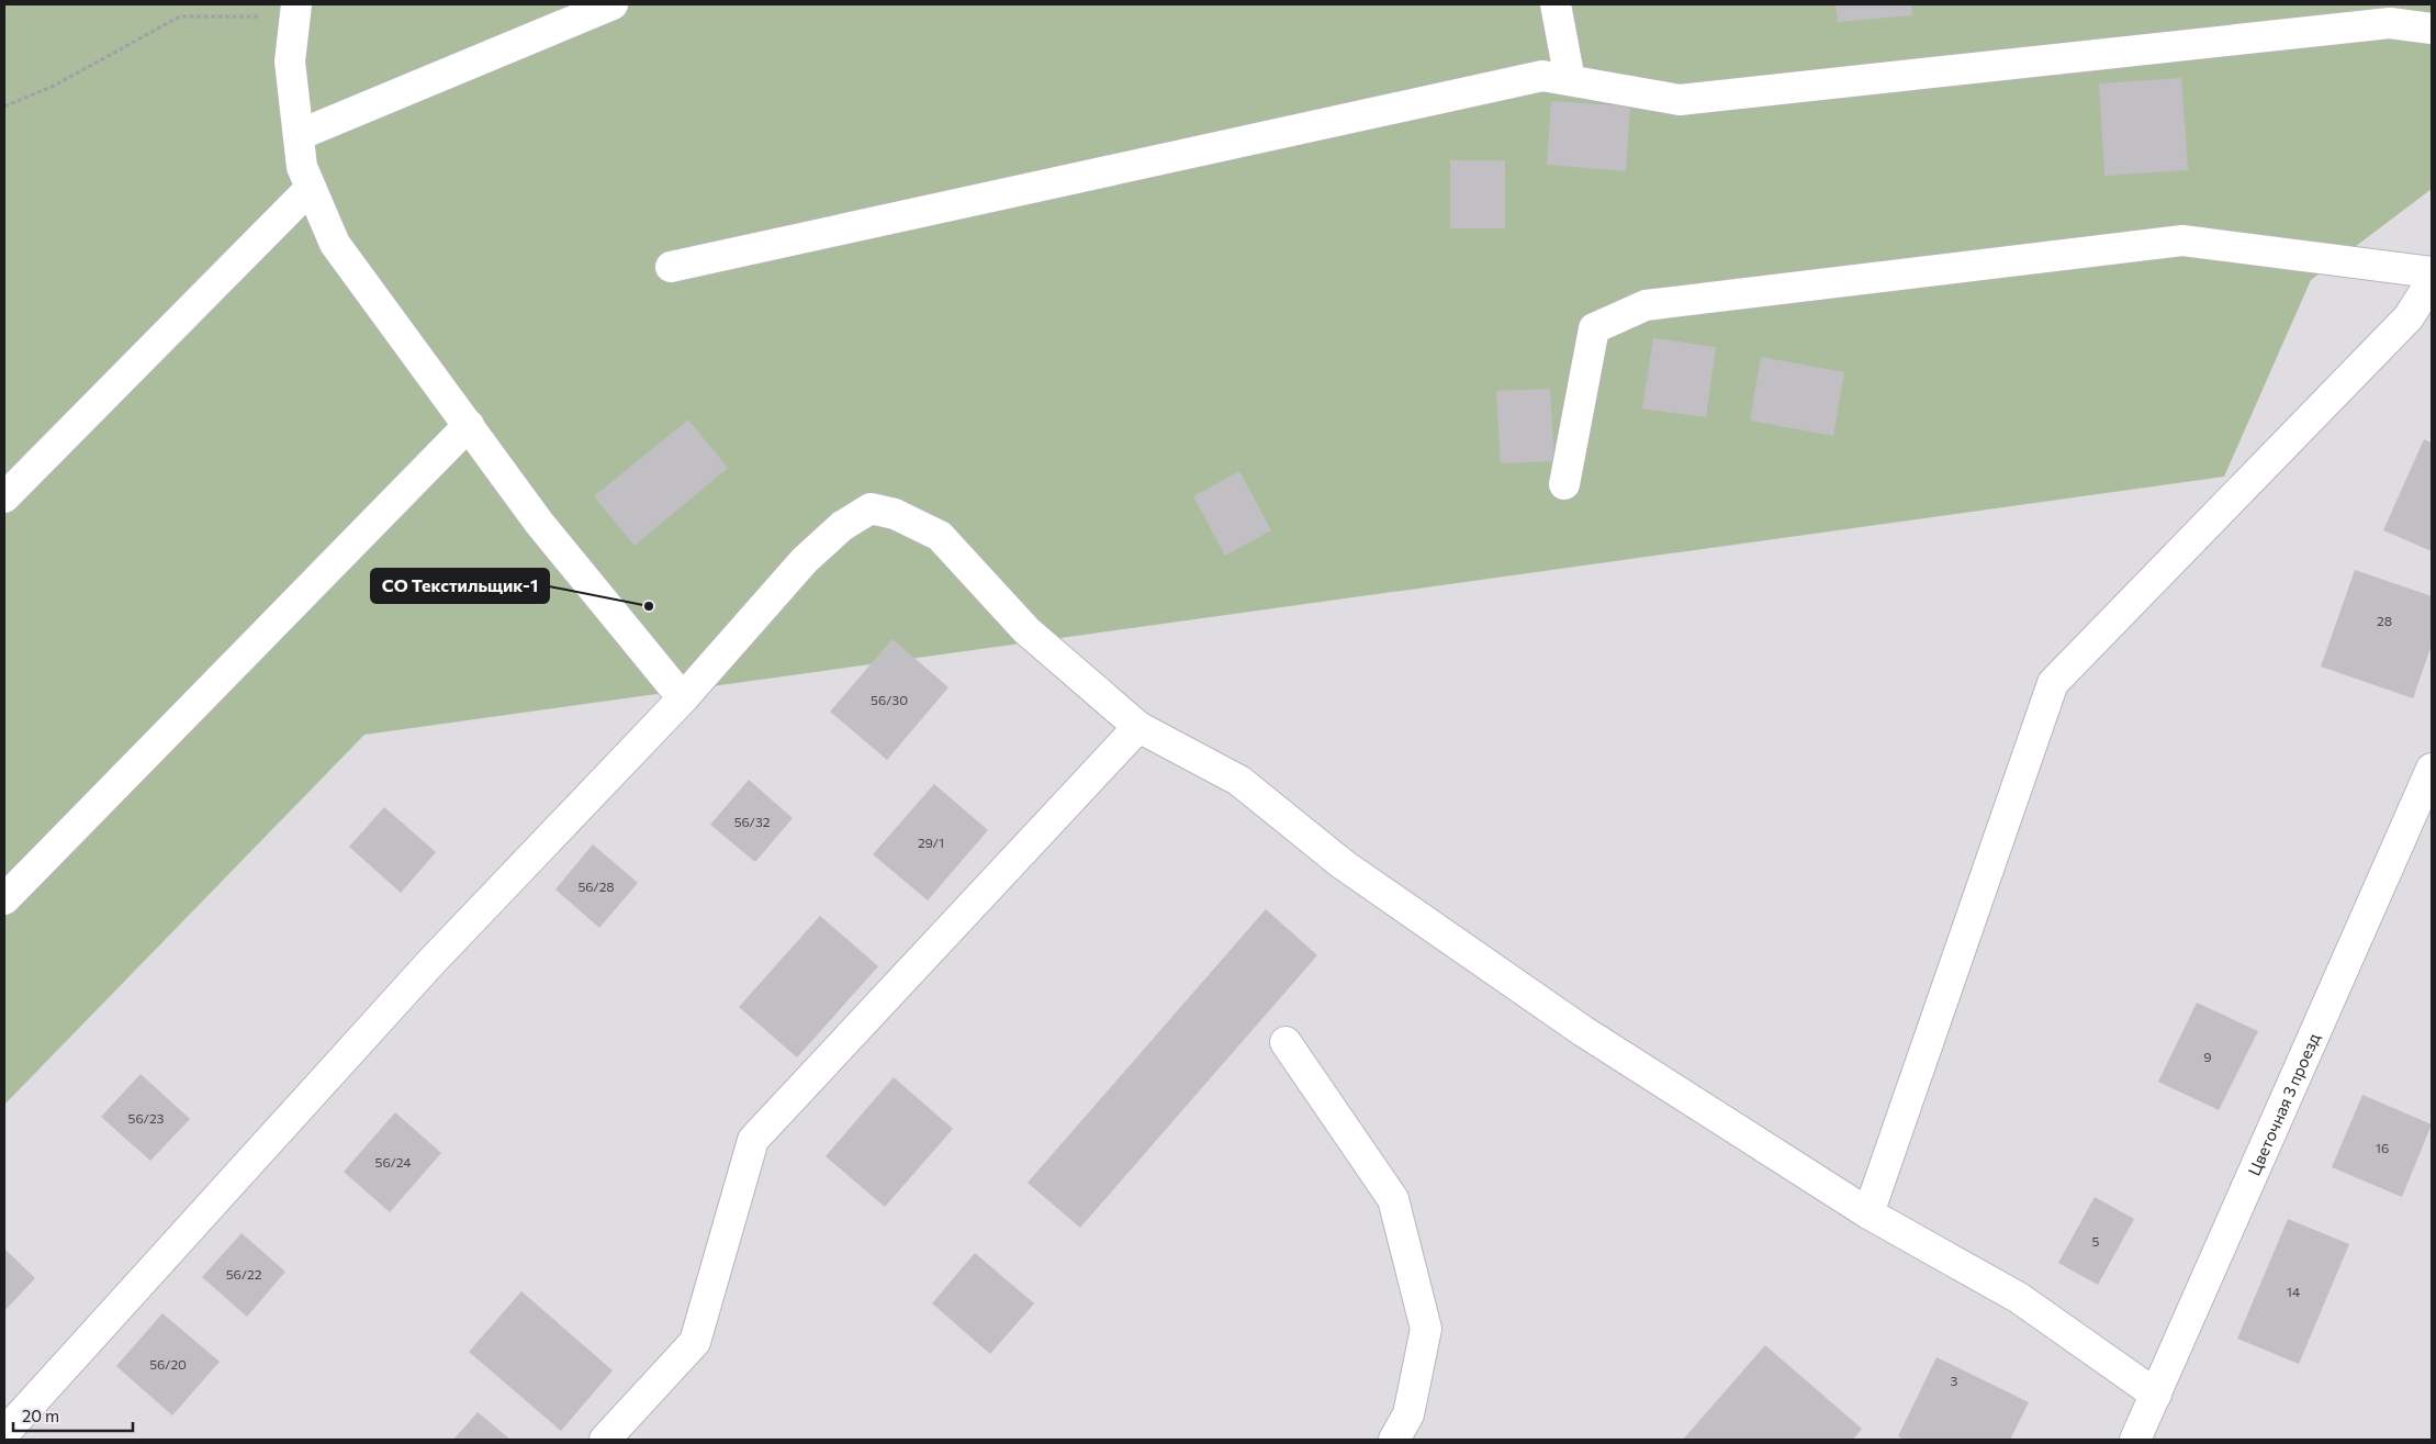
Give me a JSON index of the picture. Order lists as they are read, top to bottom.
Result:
{
  "streets": {
    "street": ["Цветочная 3 проезд"]
  },
  "places": ["СО Текстильщик-1"],
  "house_numbers": [
    "28",
    "56/30",
    "56/32",
    "29/1",
    "56/28",
    "9",
    "56/23",
    "16",
    "56/24",
    "5",
    "56/22",
    "14",
    "56/20",
    "3"
  ],
  "scale_bar": "20 m"
}
